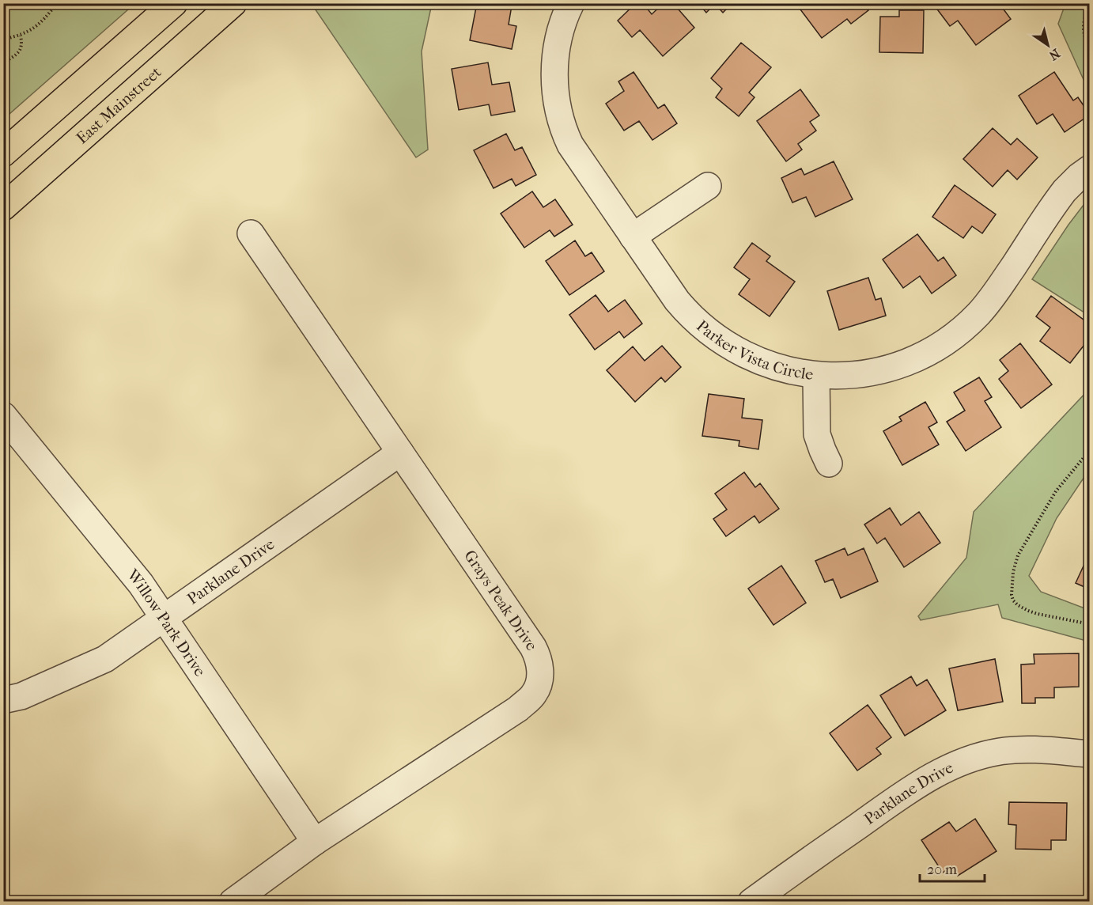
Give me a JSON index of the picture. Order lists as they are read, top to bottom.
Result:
{
  "streets": {
    "main road": ["East Mainstreet"],
    "street": [
      "Parker Vista Circle",
      "Parklane Drive",
      "Grays Peak Drive",
      "Willow Park Drive"
    ]
  },
  "crossings": [
    ["Parklane Drive", "Grays Peak Drive"],
    ["Parklane Drive", "Willow Park Drive"],
    ["Grays Peak Drive", "Willow Park Drive"]
  ],
  "scale_bar": "20 m",
  "north": "bottom right"
}
